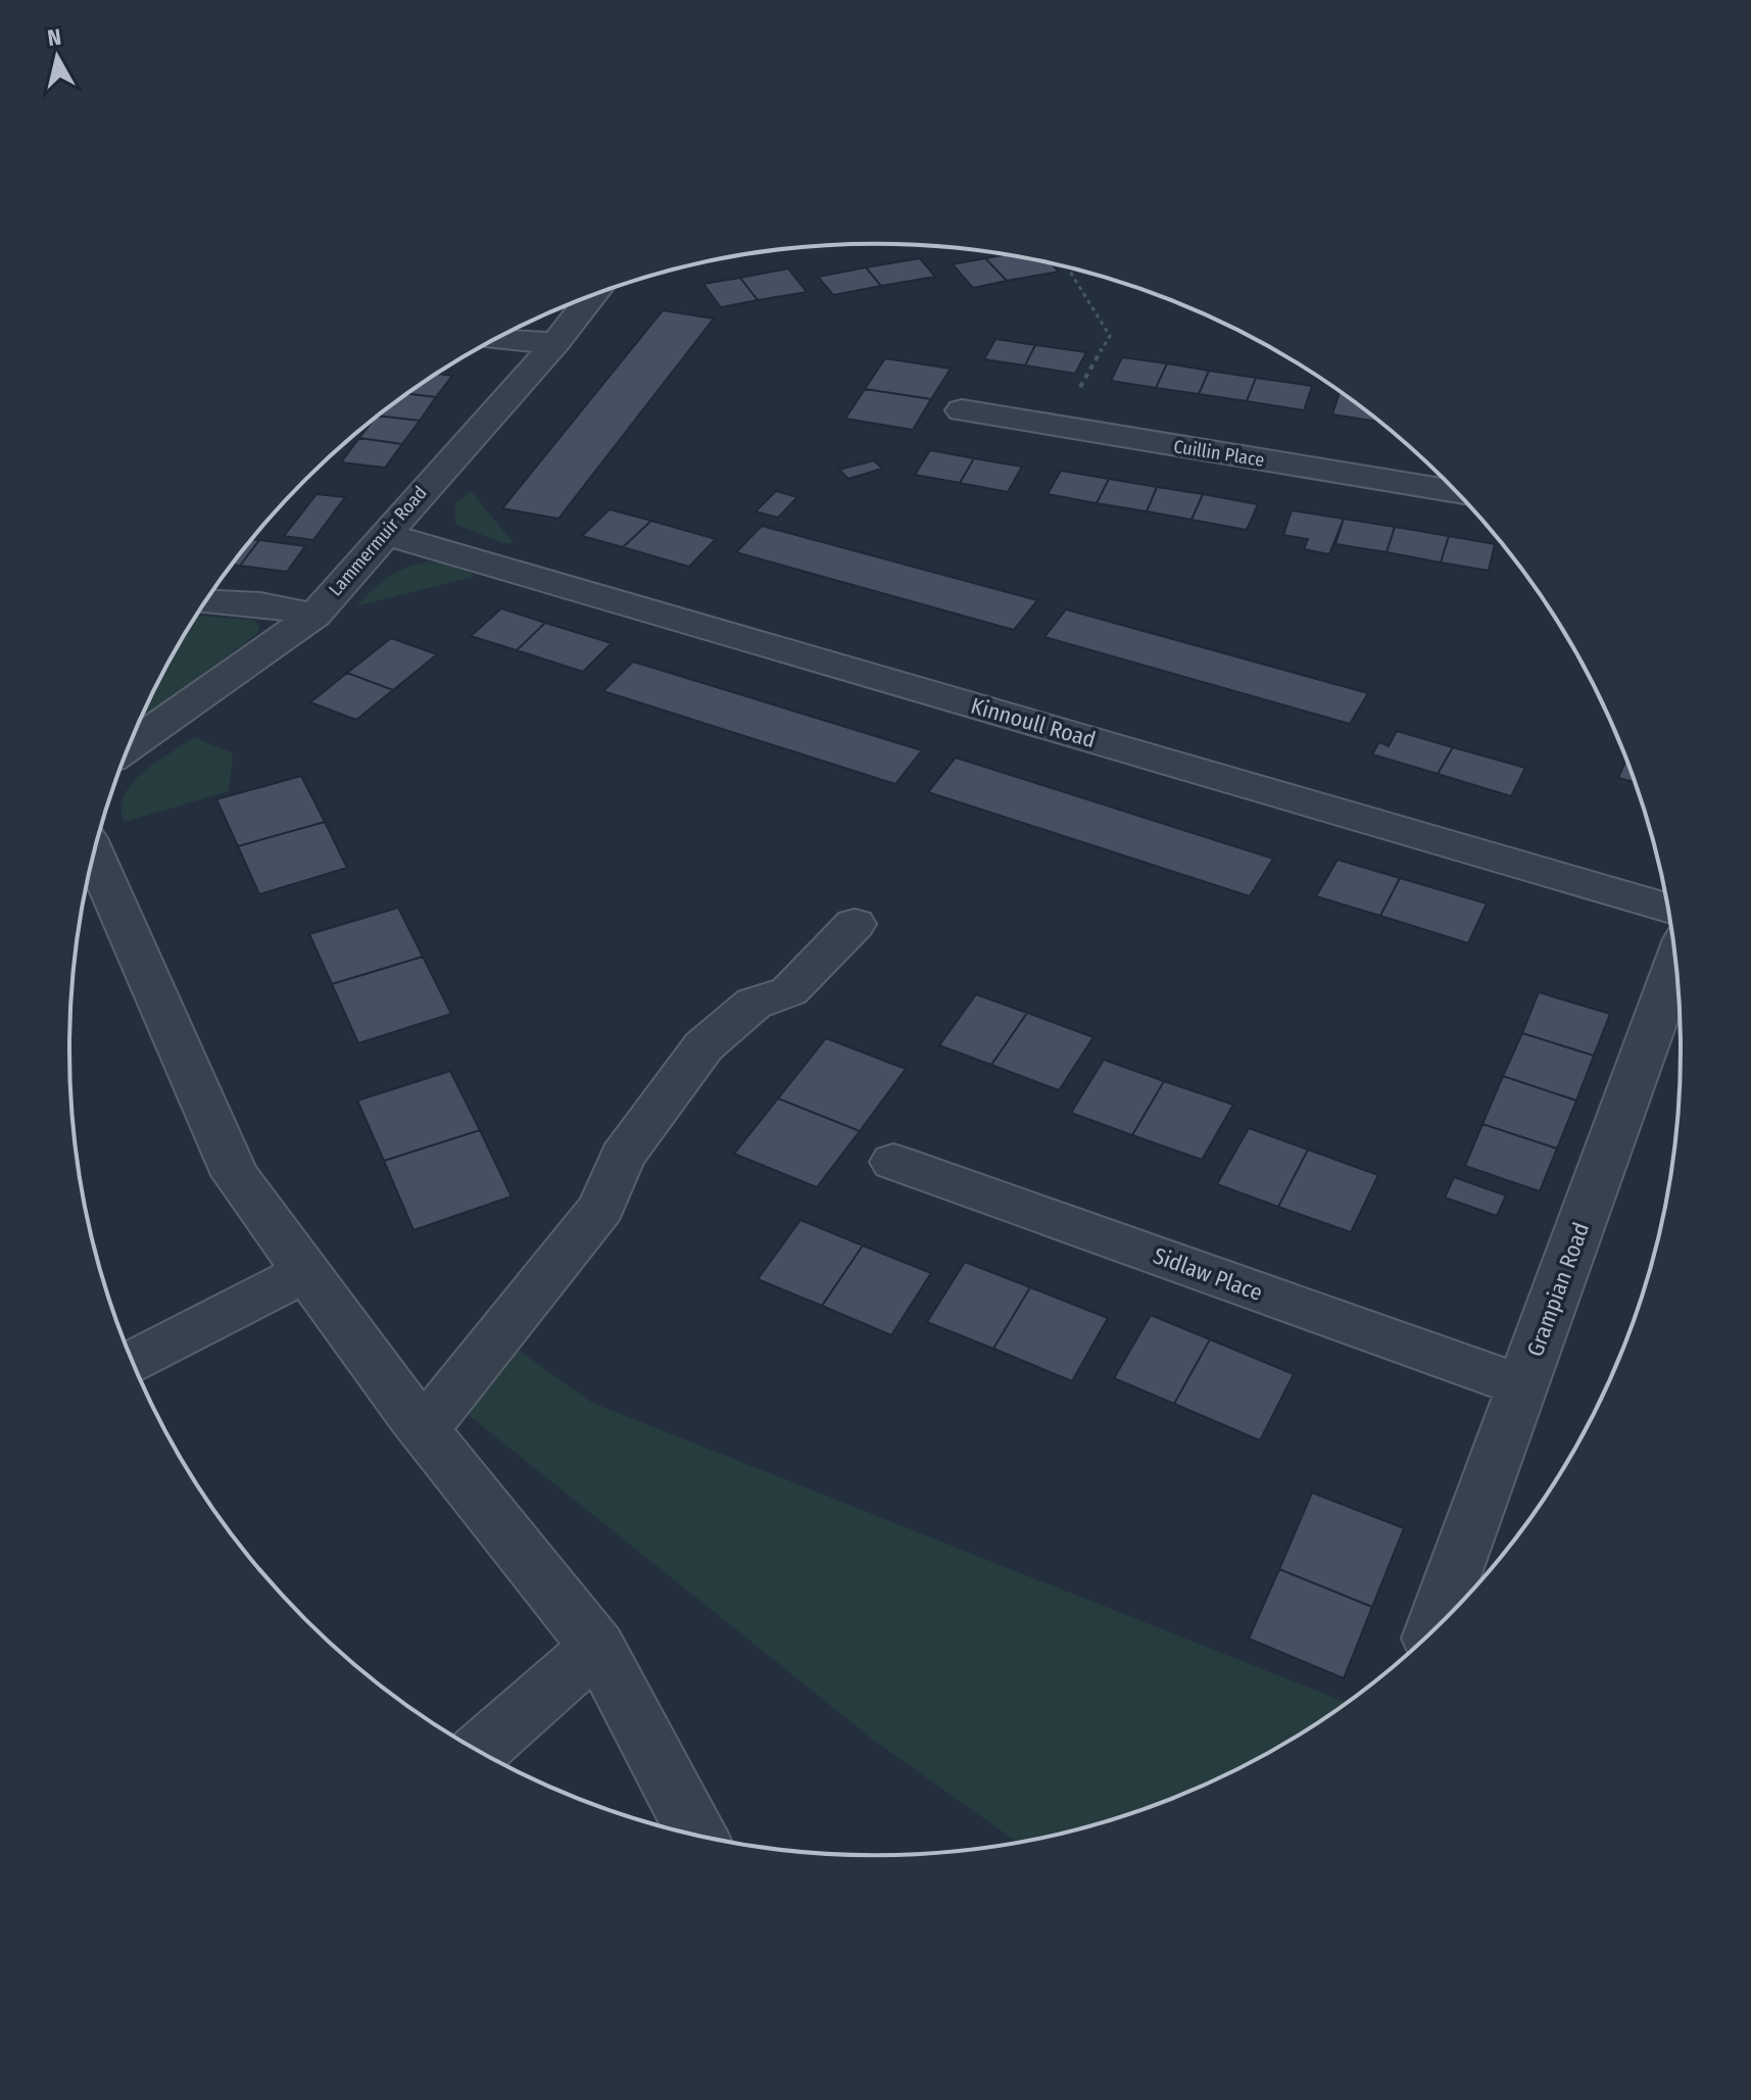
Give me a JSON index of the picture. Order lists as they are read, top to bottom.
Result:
{
  "streets": {
    "street": [
      "Cuillin Place",
      "Lammermuir Road",
      "Kinnoull Road",
      "Sidlaw Place",
      "Grampian Road"
    ]
  },
  "crossings": [
    ["Lammermuir Road", "Kinnoull Road"],
    ["Sidlaw Place", "Grampian Road"]
  ],
  "north": "top"
}
